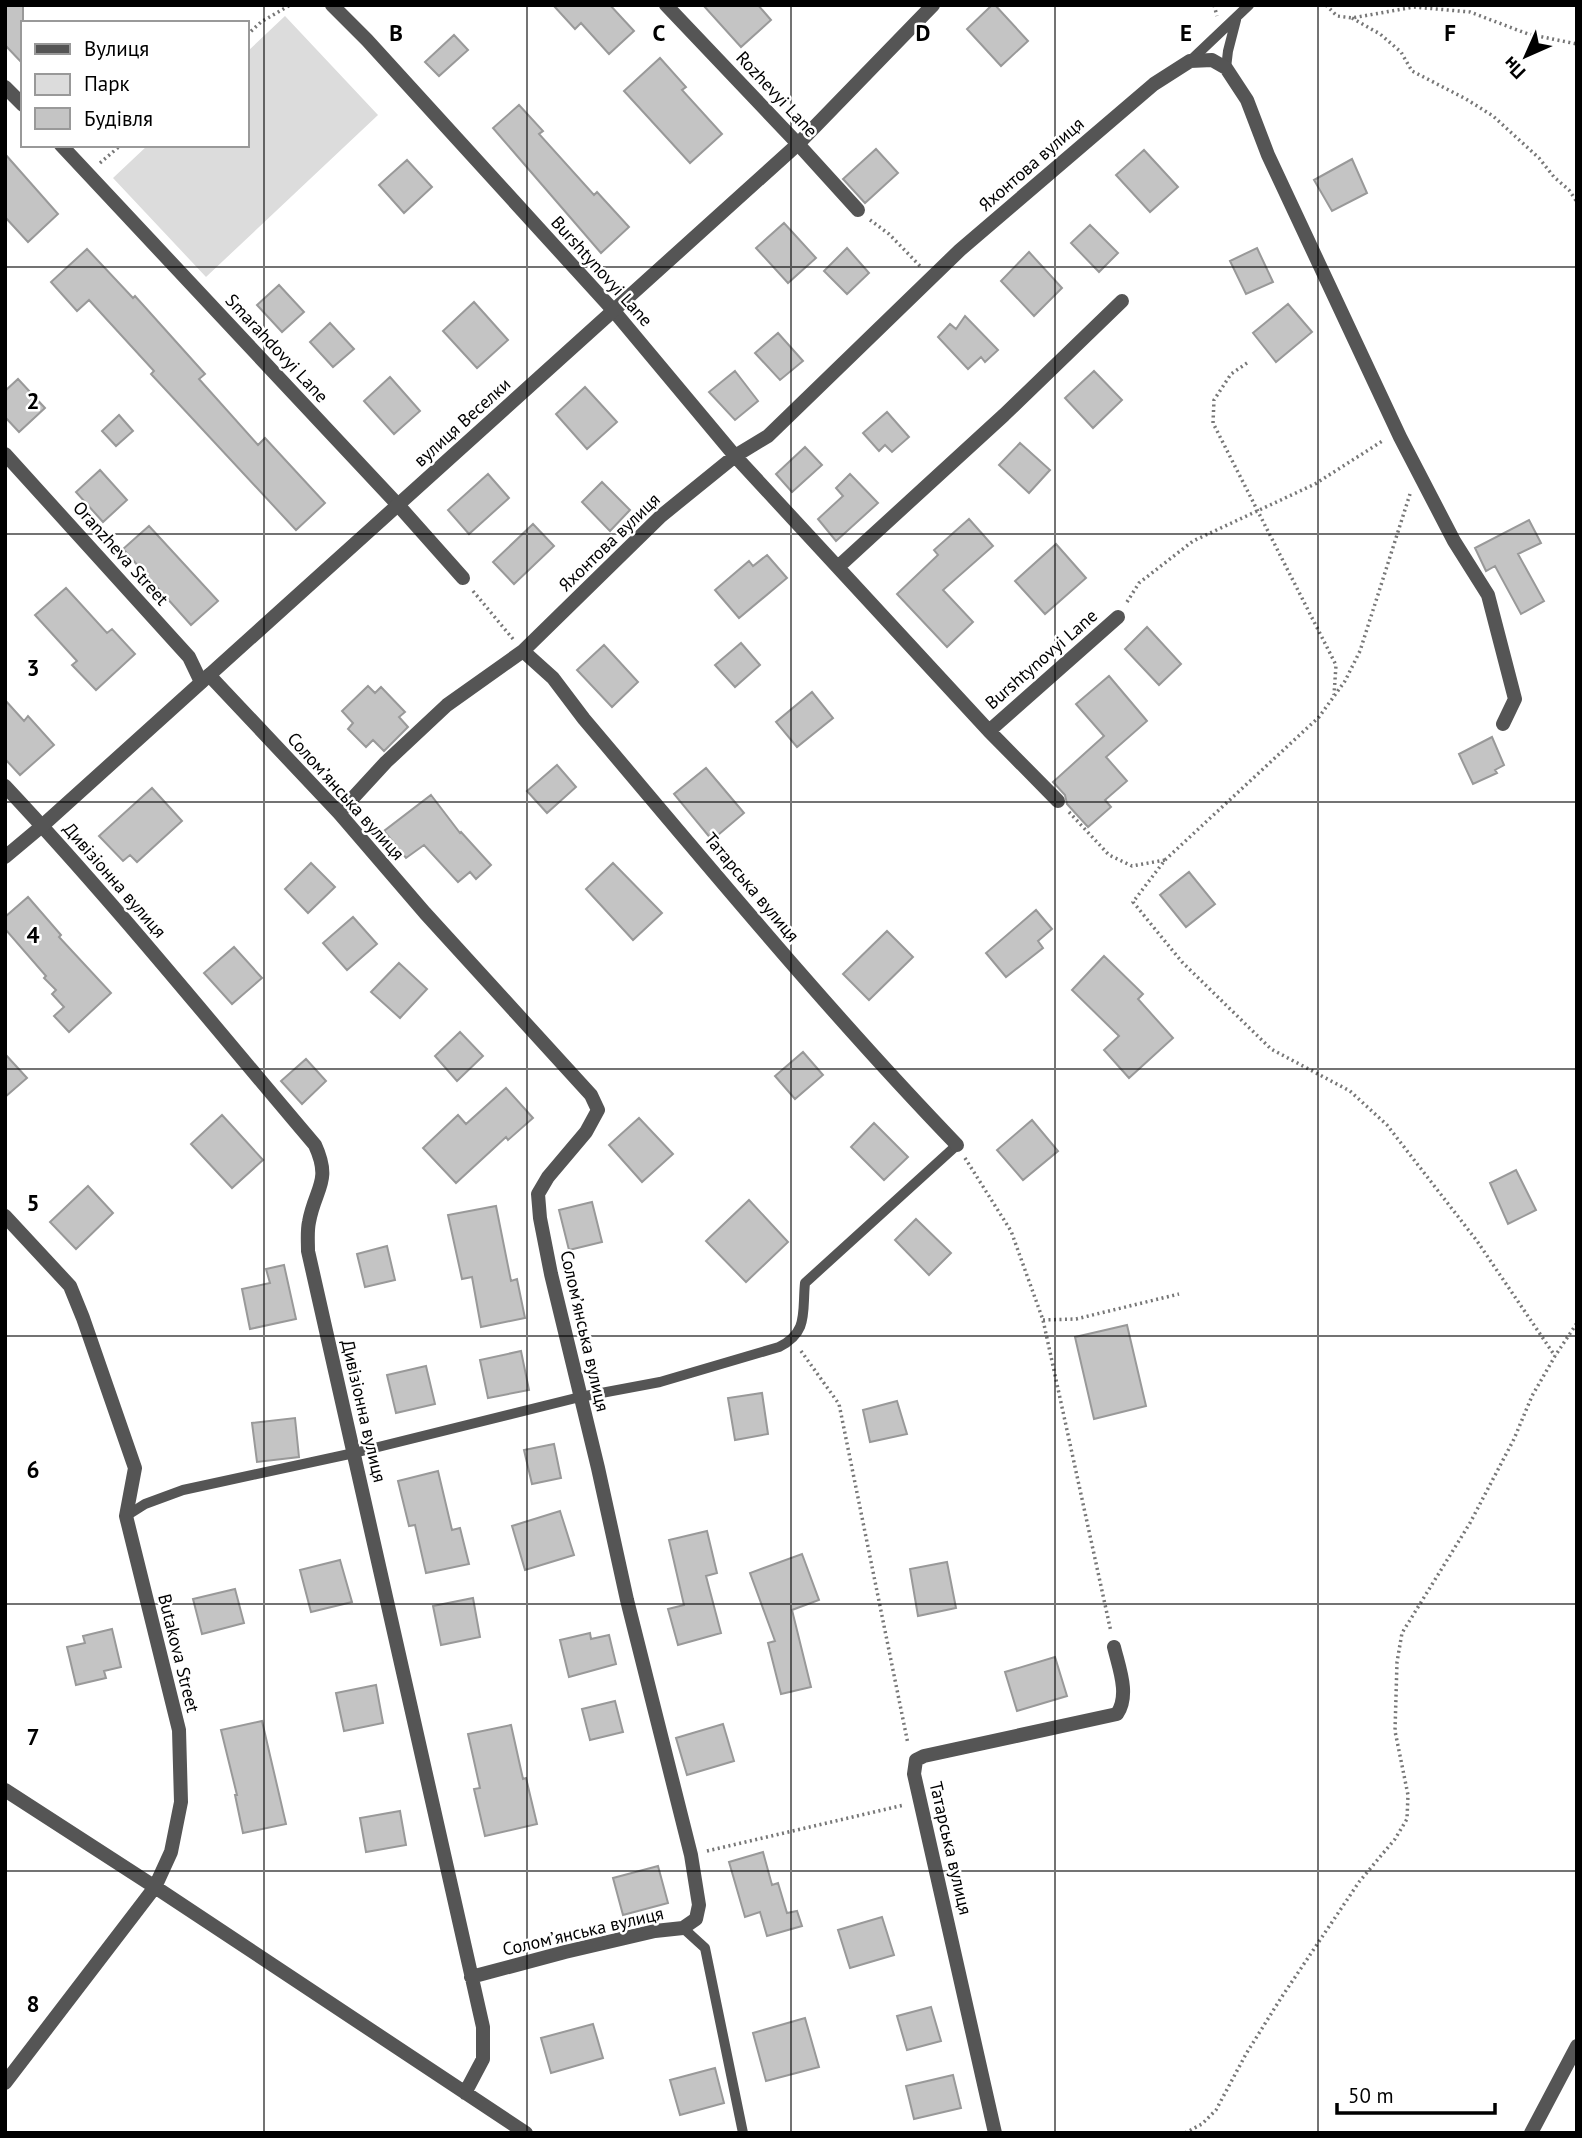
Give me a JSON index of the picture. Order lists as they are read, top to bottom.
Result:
{
  "streets": {
    "street": [
      "Rozhevyi Lane",
      "Яхонтова вулиця",
      "Burshtynovyi Lane",
      "Smarahdovyi Lane",
      "вулиця Веселки",
      "Oranzheva Street",
      "Соломʼянська вулиця",
      "Дивізіонна вулиця",
      "Татарська вулиця",
      "Butakova Street"
    ]
  },
  "crossings": [
    ["Rozhevyi Lane", "вулиця Веселки"],
    ["Яхонтова вулиця", "Burshtynovyi Lane"],
    ["Яхонтова вулиця", "Соломʼянська вулиця"],
    ["Яхонтова вулиця", "Татарська вулиця"],
    ["Burshtynovyi Lane", "вулиця Веселки"],
    ["Smarahdovyi Lane", "вулиця Веселки"],
    ["вулиця Веселки", "Oranzheva Street"],
    ["вулиця Веселки", "Соломʼянська вулиця"],
    ["вулиця Веселки", "Дивізіонна вулиця"],
    ["Oranzheva Street", "Соломʼянська вулиця"],
    ["Соломʼянська вулиця", "Дивізіонна вулиця"]
  ],
  "legend": ["Вулиця", "Парк", "Будівля"],
  "scale_bar": "50 m",
  "north": "bottom left",
  "grid": {
    "columns": [
      "B",
      "C",
      "D",
      "E",
      "F"
    ],
    "rows": [
      "2",
      "3",
      "4",
      "5",
      "6",
      "7",
      "8"
    ]
  }
}
